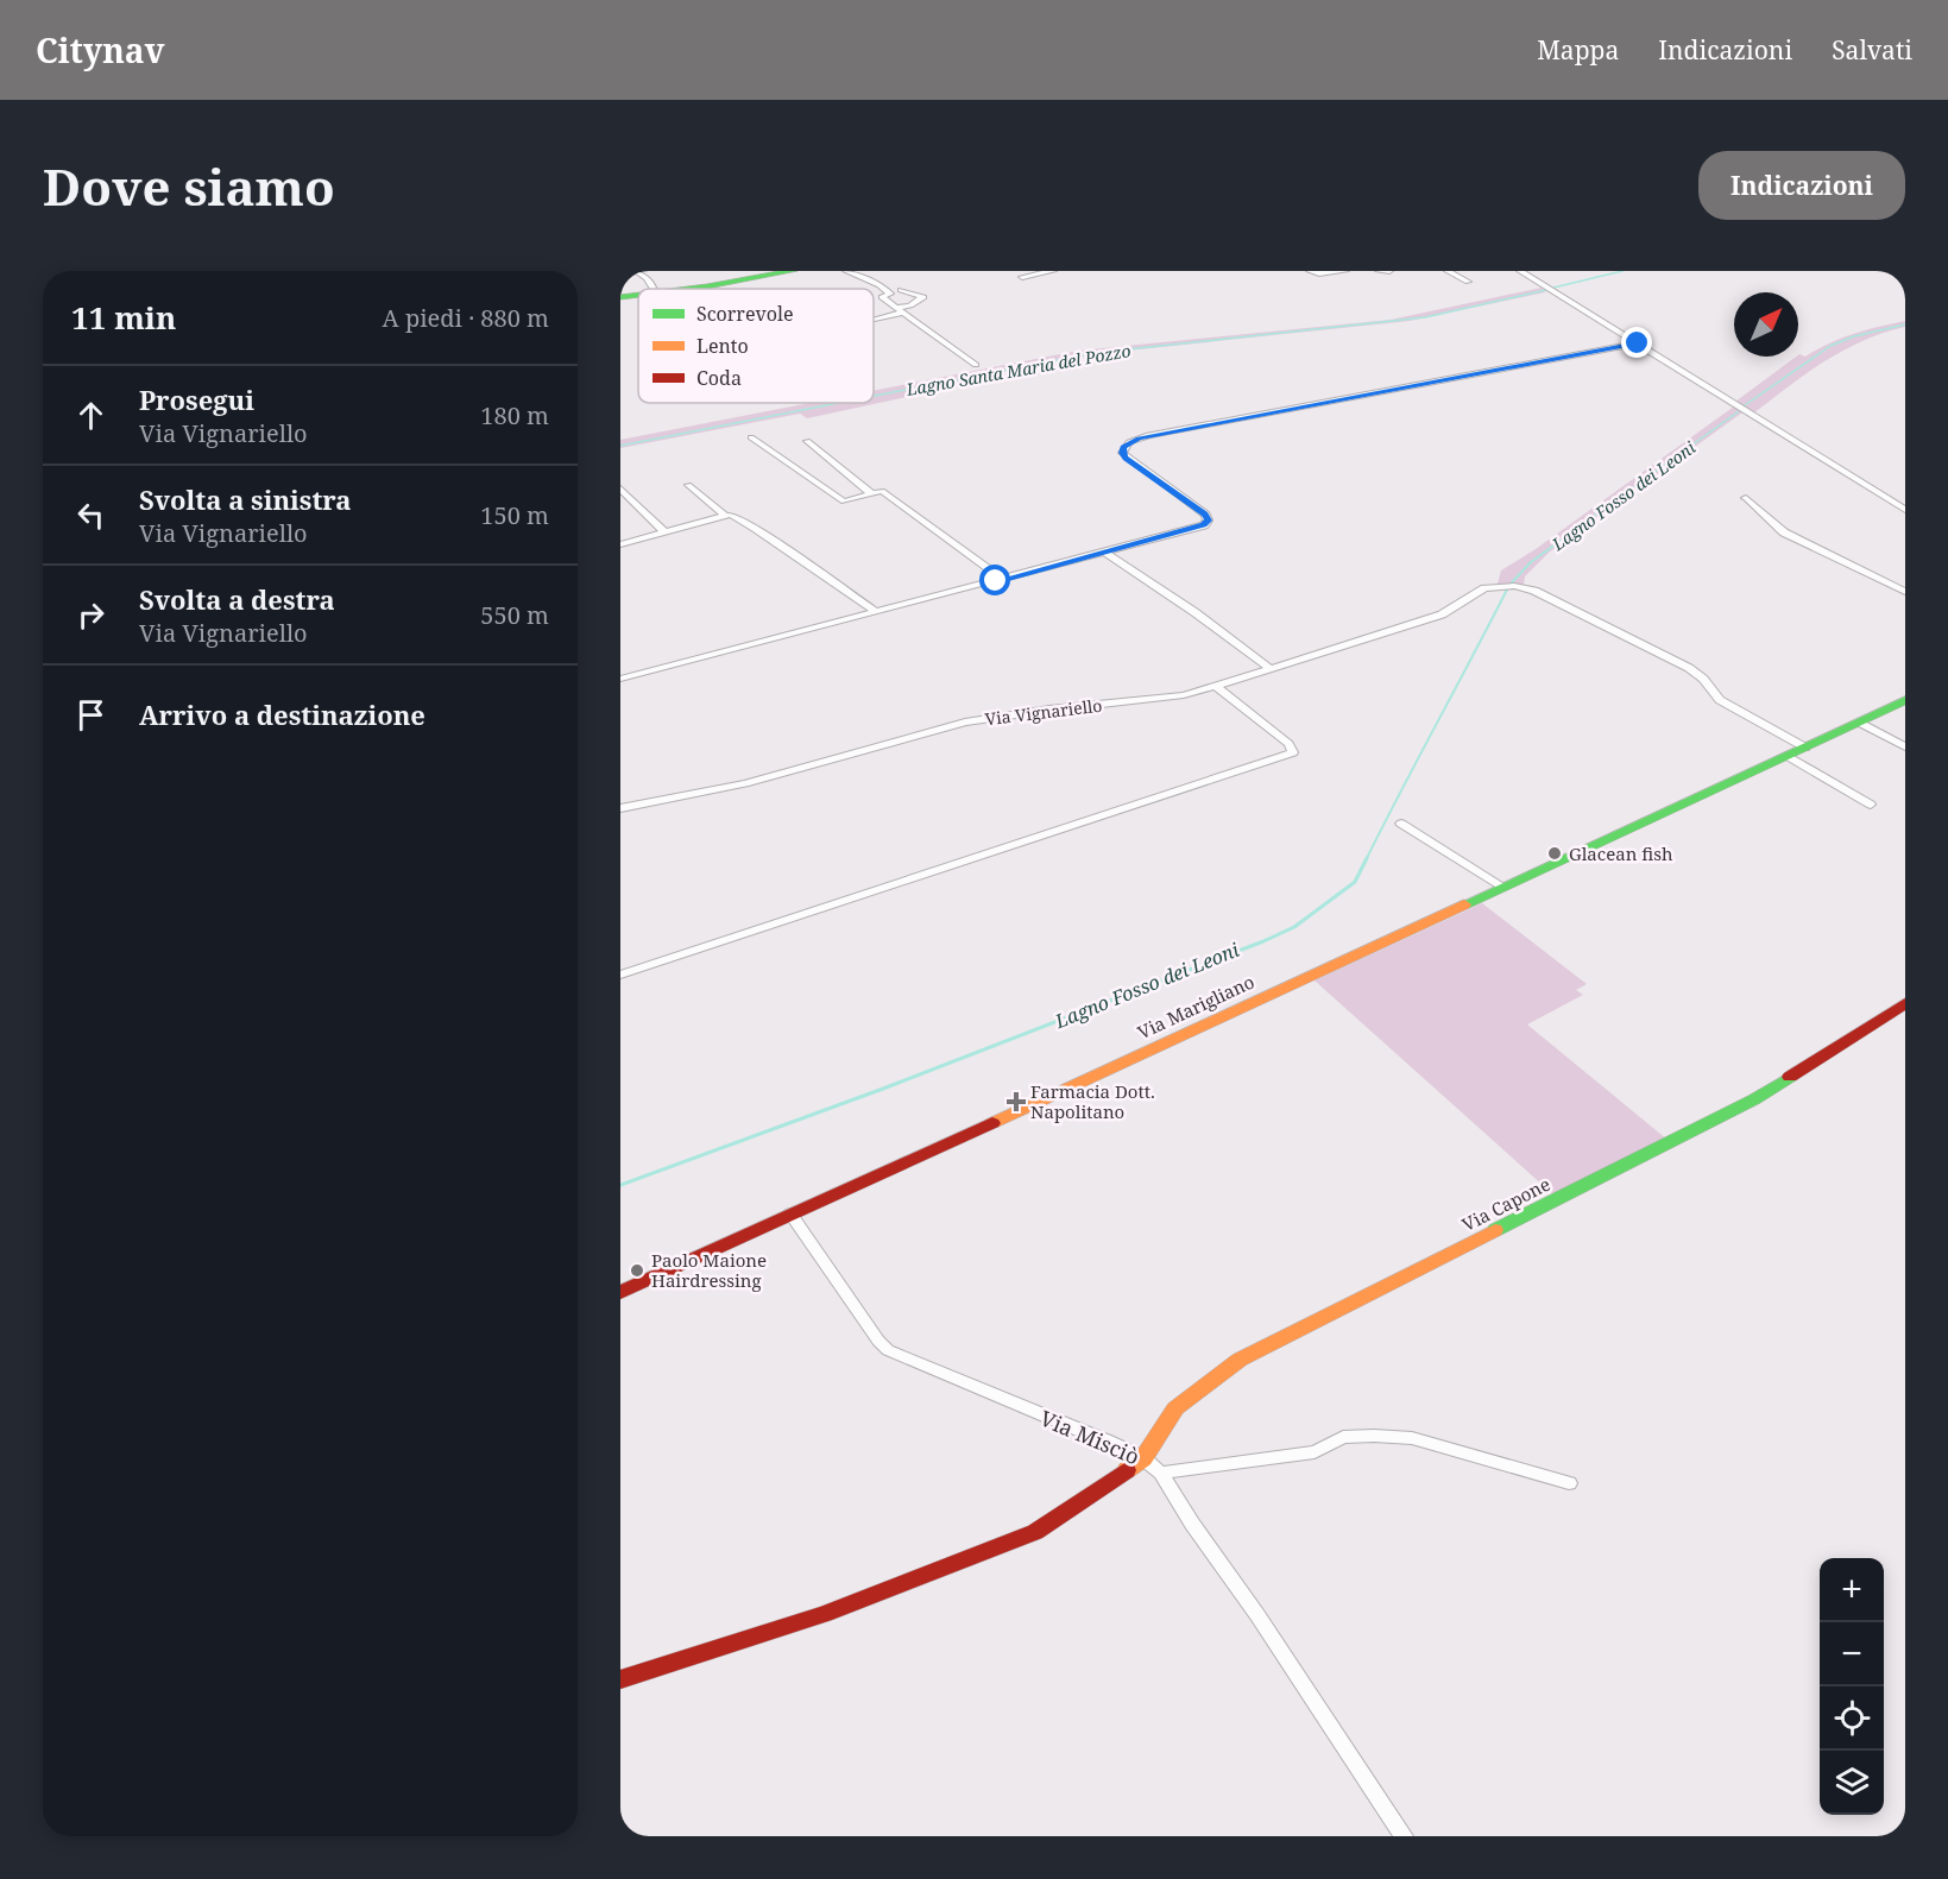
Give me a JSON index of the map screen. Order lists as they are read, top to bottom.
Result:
{
  "streets": {
    "street": [
      "Via Vignariello",
      "Via Marigliano",
      "Via Capone",
      "Via Misciò"
    ]
  },
  "crossings": [
    ["Via Vignariello", "Via Marigliano"],
    ["Via Marigliano", "Via Misciò"],
    ["Via Capone", "Via Misciò"]
  ],
  "water": ["Lagno Santa Maria del Pozzo", "Lagno Fosso dei Leoni"],
  "places": {
    "other": ["Glacean fish", "Paolo Maione Hairdressing"],
    "health": ["Farmacia Dott. Napolitano"]
  },
  "legend": ["Scorrevole", "Lento", "Coda"],
  "north": "top right",
  "page": {
    "header": "Citynav",
    "nav": ["Mappa", "Indicazioni", "Salvati"],
    "buttons": "Indicazioni",
    "title": "Dove siamo",
    "heading": ["11 min", "A piedi · 880 m"],
    "list": [
      ["Prosegui", "Via Vignariello", "180 m"],
      ["Svolta a sinistra", "Via Vignariello", "150 m"],
      ["Svolta a destra", "Via Vignariello", "550 m"],
      "Arrivo a destinazione"
    ],
    "map_buttons": ["+", "−"]
  }
}
